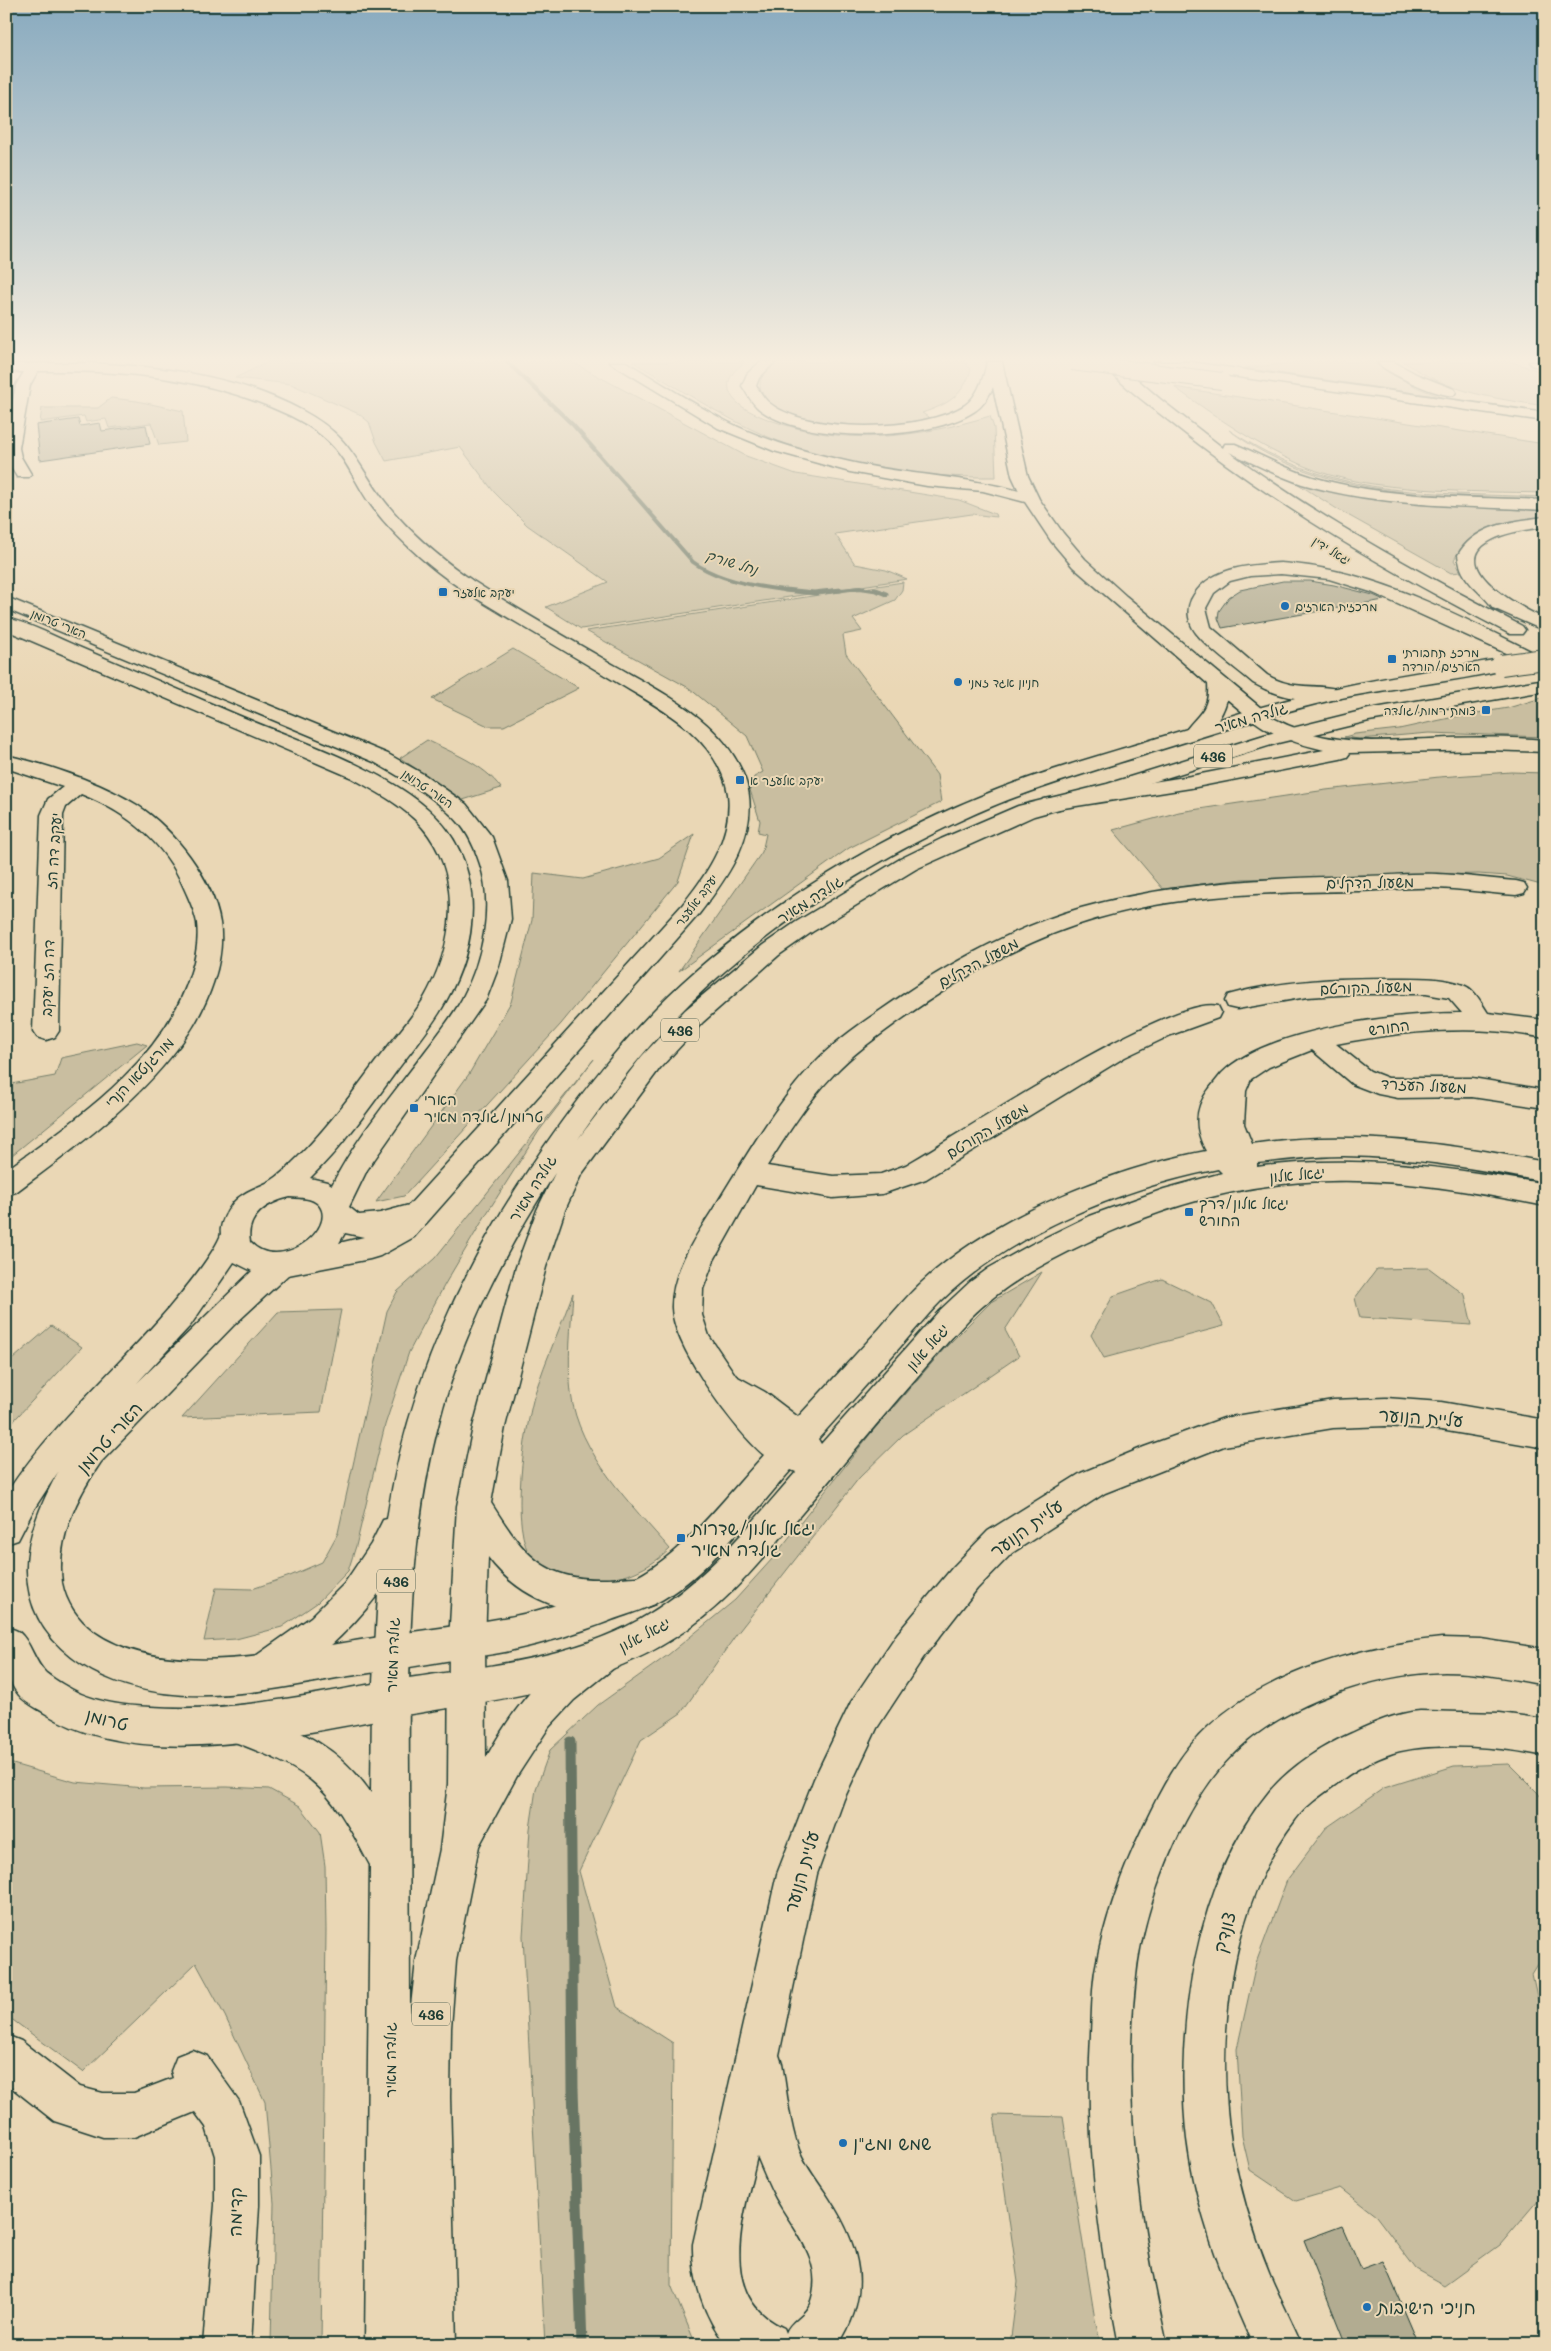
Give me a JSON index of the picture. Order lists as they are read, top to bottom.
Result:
{
  "streets": {
    "main road": [
      "יגאל ידין",
      "הארי טרומן",
      "גולדה מאיר",
      "436",
      "יעקב דה הז",
      "משעול הדקלים",
      "יעקב אלעזר",
      "דה הז יעקב",
      "משעול הקורטם",
      "החורש",
      "מורגנטאו הנרי",
      "משעול העזרד",
      "יגאל אלון",
      "עליית הנוער",
      "טרומן",
      "צונדק",
      "קדימה"
    ]
  },
  "crossings": [
    ["הארי טרומן", "גולדה מאיר"],
    ["הארי טרומן", "יעקב אלעזר"],
    ["הארי טרומן", "יגאל אלון"],
    ["גולדה מאיר", "יגאל אלון"],
    ["יעקב דה הז", "דה הז יעקב"],
    ["יעקב דה הז", "מורגנטאו הנרי"],
    ["משעול הדקלים", "משעול הקורטם"],
    ["משעול הדקלים", "יגאל אלון"],
    ["משעול הקורטם", "החורש"],
    ["החורש", "משעול העזרד"],
    ["החורש", "יגאל אלון"]
  ],
  "water": ["נחל שורק"],
  "places": {
    "transit": [
      "יעקב אלעזר",
      "מרכז תחבורתי הארזים/הורדה",
      "צומת רמות/גולדה",
      "יעקב אלעזר א",
      "הארי טרומן/גולדה מאיר",
      "יגאל אלון/דרך החורש",
      "יגאל אלון/שדרות גולדה מאיר"
    ],
    "other": [
      "מרכזית הארזים",
      "חניון אגד זמני",
      "שמש ומג\"ן",
      "חניכי הישיבות"
    ]
  }
}
